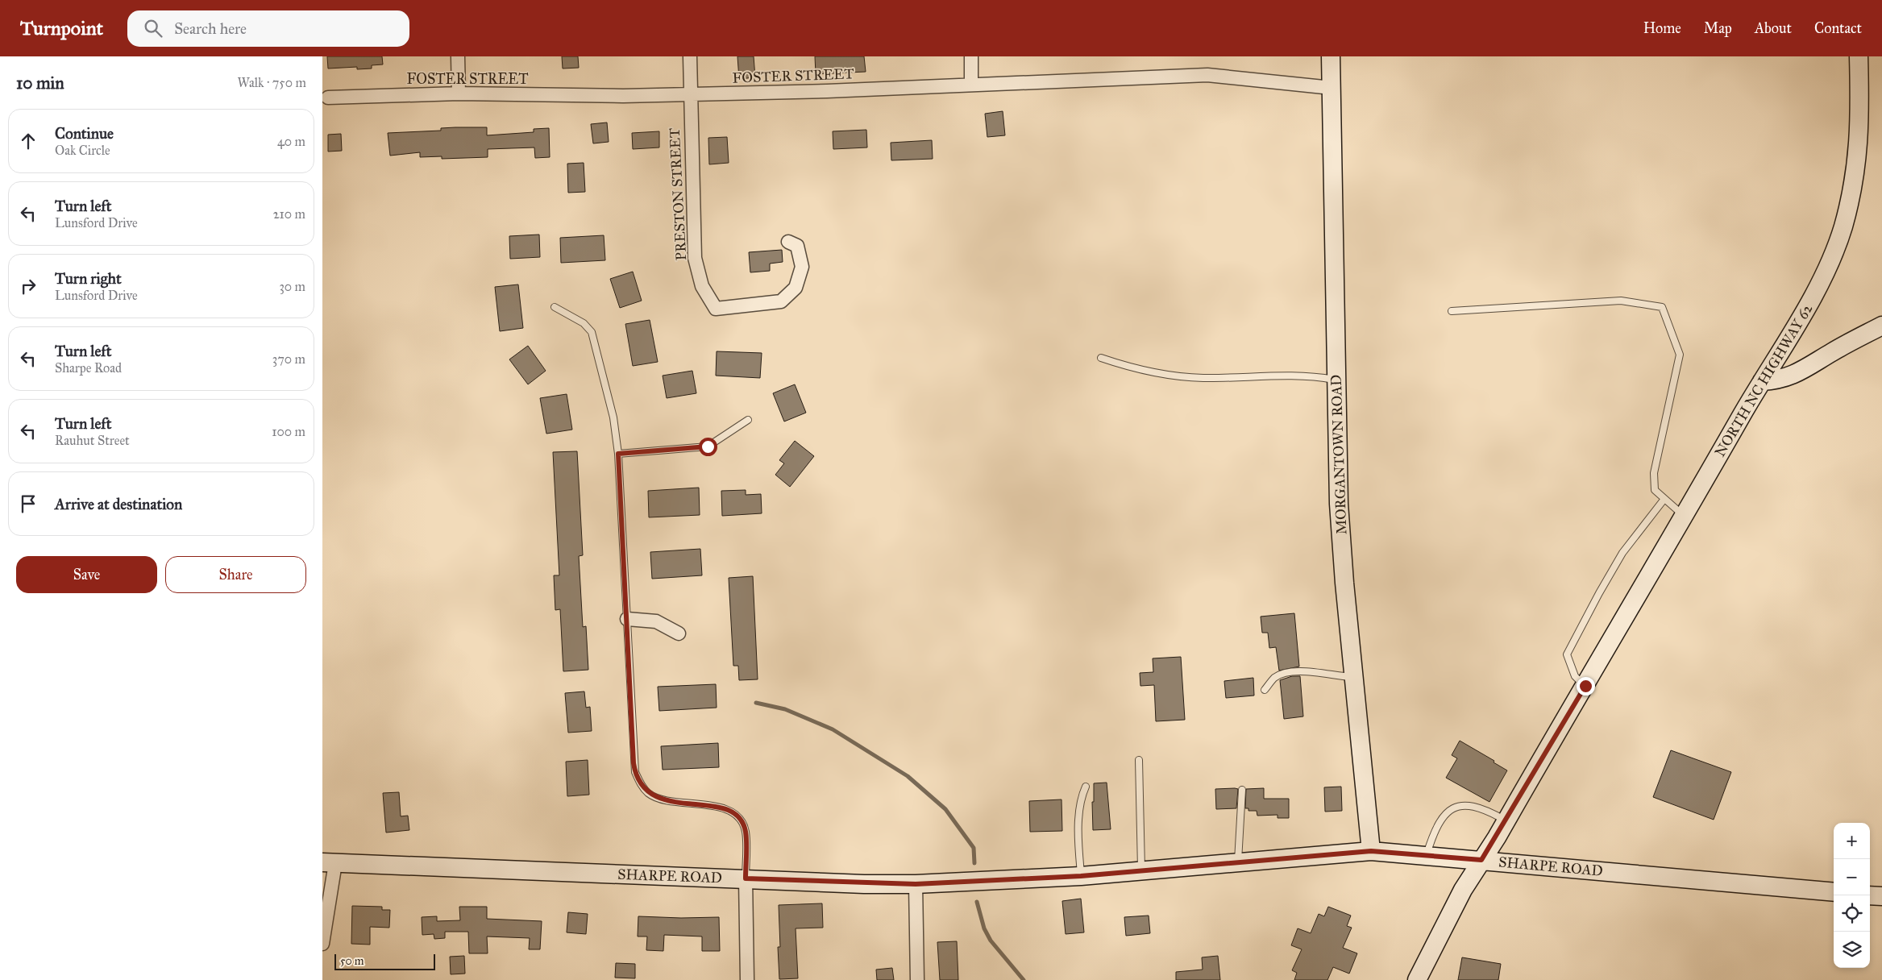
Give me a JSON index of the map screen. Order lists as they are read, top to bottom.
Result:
{
  "streets": {
    "street": [
      "FOSTER STREET",
      "PRESTON STREET",
      "NORTH NC HIGHWAY 62",
      "MORGANTOWN ROAD",
      "SHARPE ROAD"
    ]
  },
  "crossings": [
    ["FOSTER STREET", "PRESTON STREET"],
    ["FOSTER STREET", "MORGANTOWN ROAD"],
    ["NORTH NC HIGHWAY 62", "SHARPE ROAD"],
    ["MORGANTOWN ROAD", "SHARPE ROAD"]
  ],
  "scale_bar": "50 m",
  "page": {
    "header": "Turnpoint",
    "search": "Search here",
    "nav": [
      "Home",
      "Map",
      "About",
      "Contact"
    ],
    "heading": ["10 min", "Walk · 750 m"],
    "list": [
      ["Continue", "Oak Circle", "40 m"],
      ["Turn left", "Lunsford Drive", "210 m"],
      ["Turn right", "Lunsford Drive", "30 m"],
      ["Turn left", "Sharpe Road", "370 m"],
      ["Turn left", "Rauhut Street", "100 m"],
      "Arrive at destination"
    ],
    "buttons": ["Save", "Share"],
    "map_buttons": ["+", "−"],
    "scale": "50 m"
  }
}
